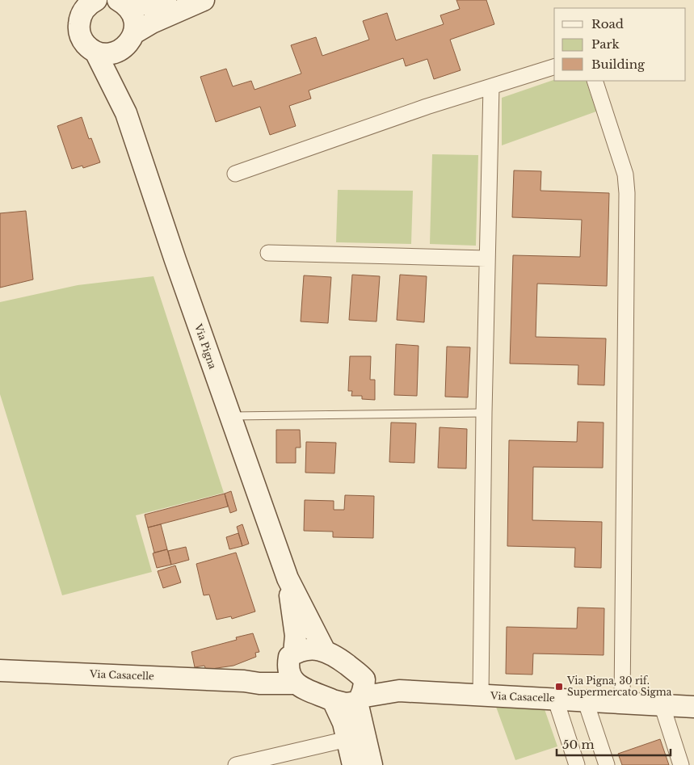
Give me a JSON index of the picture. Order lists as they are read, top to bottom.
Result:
{
  "streets": {
    "main road": ["Via Pigna", "Via Casacelle"]
  },
  "crossings": [
    ["Via Pigna", "Via Casacelle"]
  ],
  "places": {
    "transit": ["Via Pigna, 30 rif. Supermercato Sigma"]
  },
  "legend": ["Road", "Park", "Building"],
  "scale_bar": "50 m"
}
